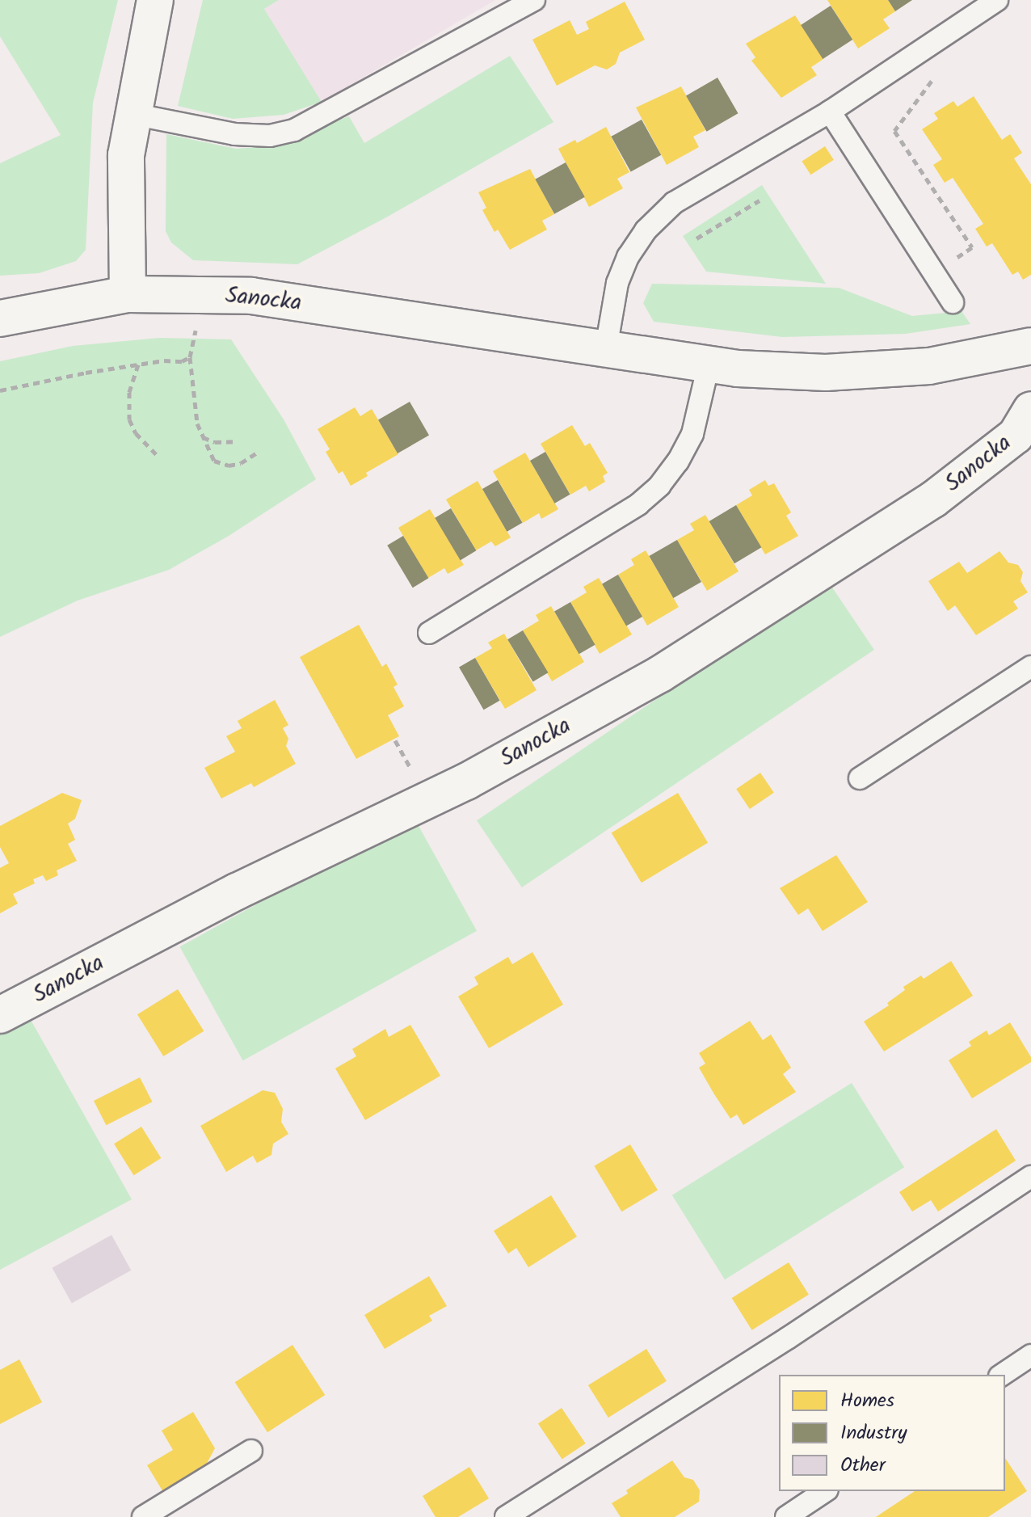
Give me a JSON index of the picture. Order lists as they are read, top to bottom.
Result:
{
  "streets": {
    "street": ["Sanocka"]
  },
  "legend": ["Homes", "Industry", "Other"]
}
